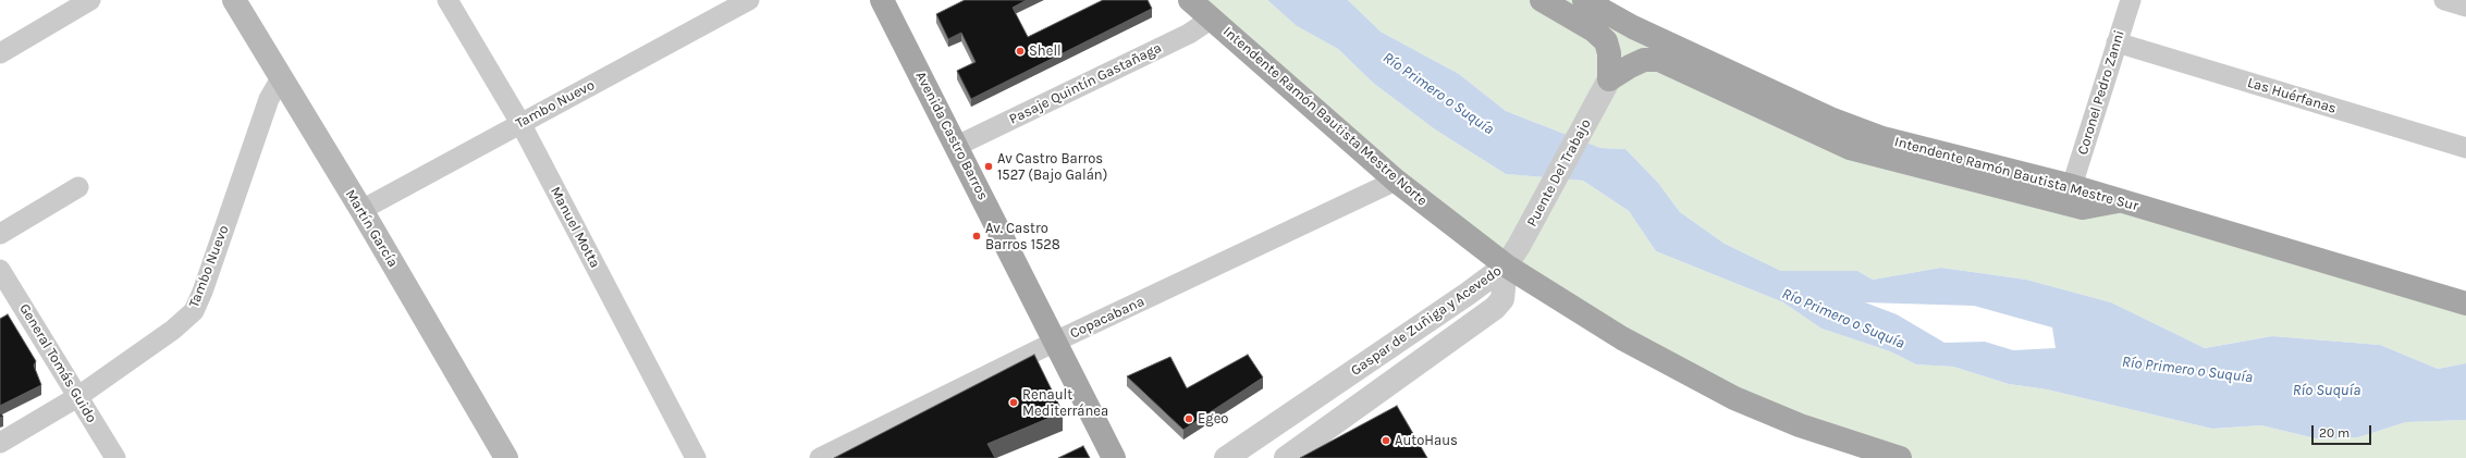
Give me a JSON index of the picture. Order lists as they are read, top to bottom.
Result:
{
  "streets": {
    "main road": [
      "Intendente Ramón Bautista Mestre Norte",
      "Avenida Castro Barros",
      "Intendente Ramón Bautista Mestre Sur",
      "Martín García"
    ],
    "street": [
      "Pasaje Quintín Gastañaga",
      "Coronel Pedro Zanni",
      "Las Huérfanas",
      "Tambo Nuevo",
      "Puente Del Trabajo",
      "Manuel Motta",
      "Copacabana",
      "Gaspar de Zuñiga y Acevedo",
      "General Tomás Guido"
    ]
  },
  "crossings": [
    ["Pasaje Quintín Gastañaga", "Intendente Ramón Bautista Mestre Norte"],
    ["Pasaje Quintín Gastañaga", "Avenida Castro Barros"],
    ["Coronel Pedro Zanni", "Las Huérfanas"],
    ["Coronel Pedro Zanni", "Intendente Ramón Bautista Mestre Sur"],
    ["Tambo Nuevo", "Manuel Motta"],
    ["Tambo Nuevo", "Martín García"],
    ["Tambo Nuevo", "General Tomás Guido"],
    ["Intendente Ramón Bautista Mestre Norte", "Puente Del Trabajo"],
    ["Intendente Ramón Bautista Mestre Norte", "Copacabana"],
    ["Intendente Ramón Bautista Mestre Norte", "Gaspar de Zuñiga y Acevedo"],
    ["Avenida Castro Barros", "Copacabana"],
    ["Puente Del Trabajo", "Gaspar de Zuñiga y Acevedo"]
  ],
  "water": ["Río Primero o Suquía", "Río Suquía"],
  "places": [
    "Shell",
    "Av Castro Barros 1527 (Bajo Galán)",
    "Av. Castro Barros 1528",
    "Renault Mediterránea",
    "Egeo",
    "AutoHaus"
  ],
  "scale_bar": "20 m"
}
